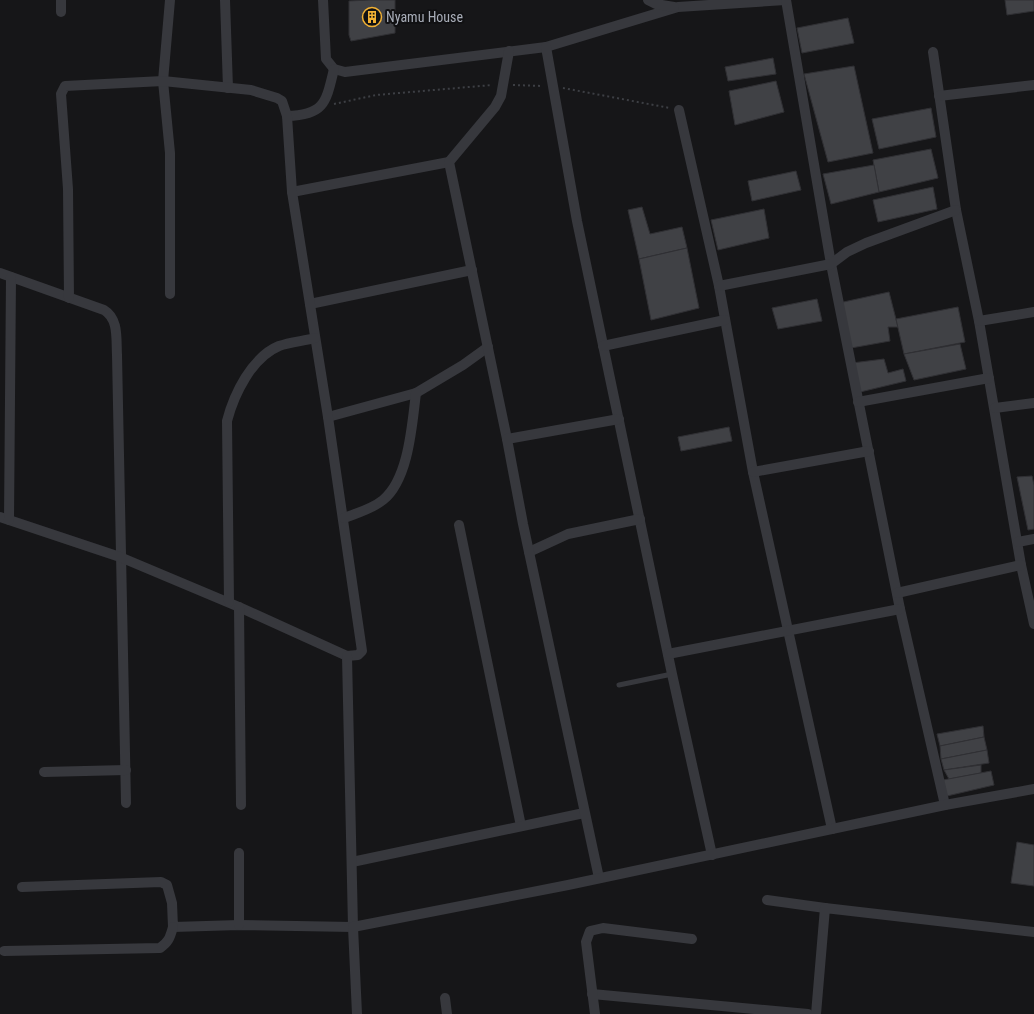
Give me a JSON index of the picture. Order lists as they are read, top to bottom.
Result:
{
  "places": {
    "building": ["Nyamu House"]
  }
}
